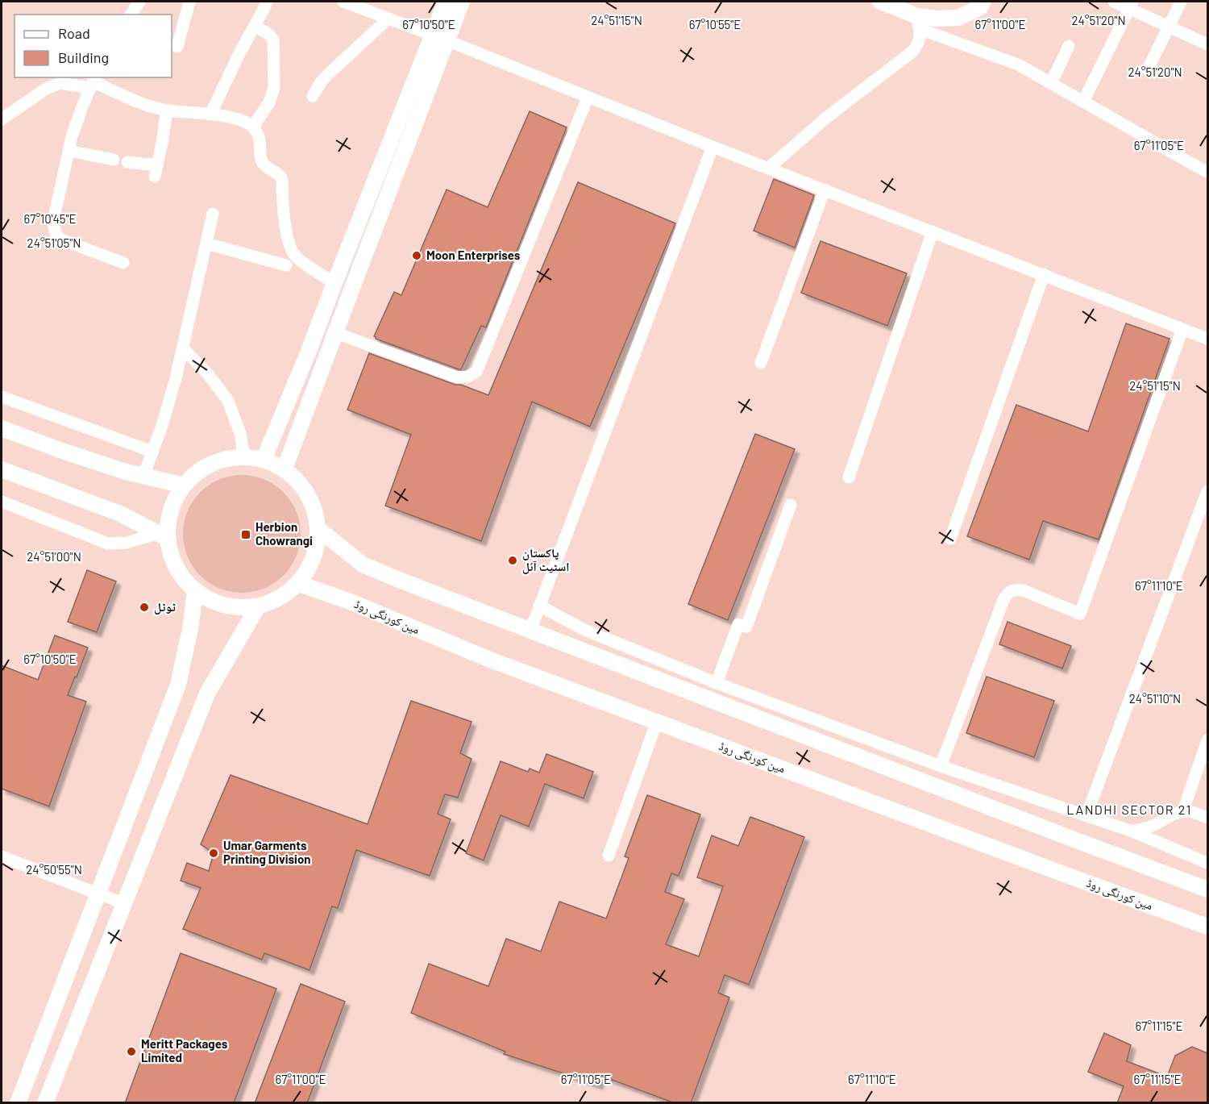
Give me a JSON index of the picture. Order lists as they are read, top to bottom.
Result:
{
  "streets": {
    "main road": ["مین کورنگی روڈ"]
  },
  "districts": ["LANDHI SECTOR 21"],
  "places": {
    "other": [
      "Moon Enterprises",
      "پاکستان اسٹیٹ آئل",
      "ٹوٹل",
      "Umar Garments Printing Division",
      "Meritt Packages Limited"
    ],
    "transit": ["Herbion Chowrangi"]
  },
  "legend": ["Road", "Building"],
  "coordinates": [
    "24°51'15\"N",
    "24°51'20\"N",
    "67°10'55\"E",
    "67°11'00\"E",
    "67°10'50\"E",
    "67°11'05\"E",
    "67°10'45\"E",
    "24°51'05\"N",
    "24°51'00\"N",
    "67°11'10\"E",
    "24°51'10\"N",
    "24°50'55\"N",
    "67°11'15\"E"
  ]
}
